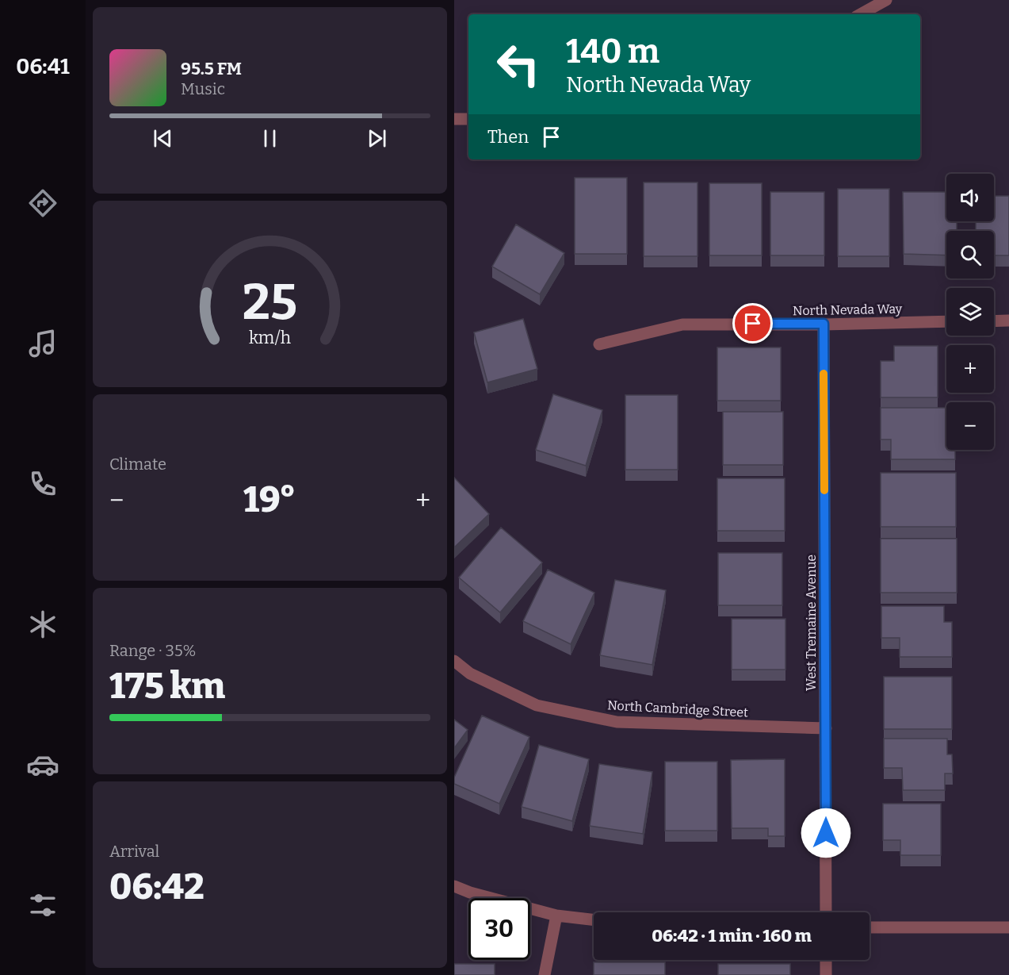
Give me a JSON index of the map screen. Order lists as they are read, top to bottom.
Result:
{
  "streets": {
    "street": ["North Nevada Way", "West Tremaine Avenue", "North Cambridge Street"]
  },
  "crossings": [
    ["North Nevada Way", "West Tremaine Avenue"],
    ["West Tremaine Avenue", "North Cambridge Street"]
  ],
  "page": {
    "tabs": "06:41",
    "turn": ["140 m", "North Nevada Way"],
    "song": ["95.5 FM", "Music"],
    "then": "Then",
    "map_buttons": ["+", "−"],
    "tile": [
      "Climate",
      ["Range · 35%", "175 km"],
      ["Arrival", "06:42"]
    ],
    "heat": ["−", "19°", "+"],
    "limit": "30",
    "trip": "06:42 · 1 min · 160 m",
    "gauge": ["25", "km/h"]
  }
}
